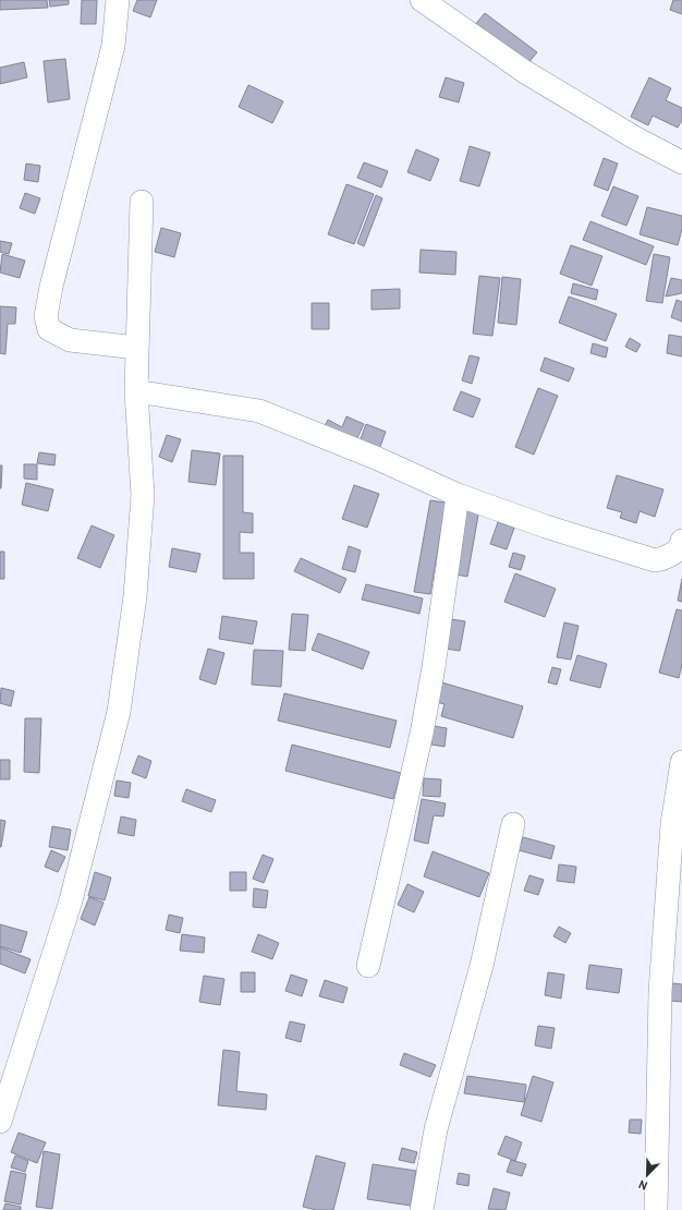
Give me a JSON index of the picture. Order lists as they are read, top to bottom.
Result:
{
  "north": "bottom left"
}
